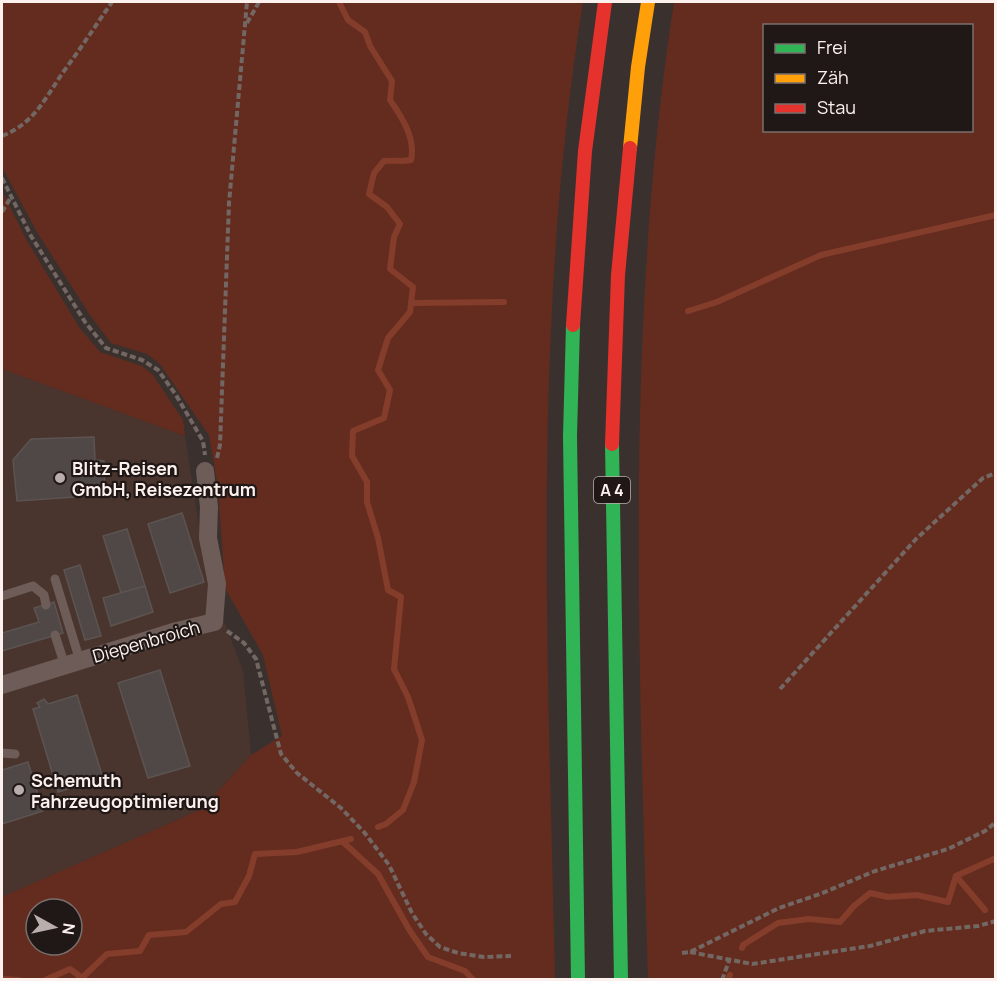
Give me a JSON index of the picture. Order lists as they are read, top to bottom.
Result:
{
  "streets": {
    "highway": ["A 4"],
    "street": ["Diepenbroich"]
  },
  "places": ["Blitz-Reisen GmbH, Reisezentrum", "Schemuth Fahrzeugoptimierung"],
  "legend": ["Frei", "Zäh", "Stau"],
  "north": "right"
}
